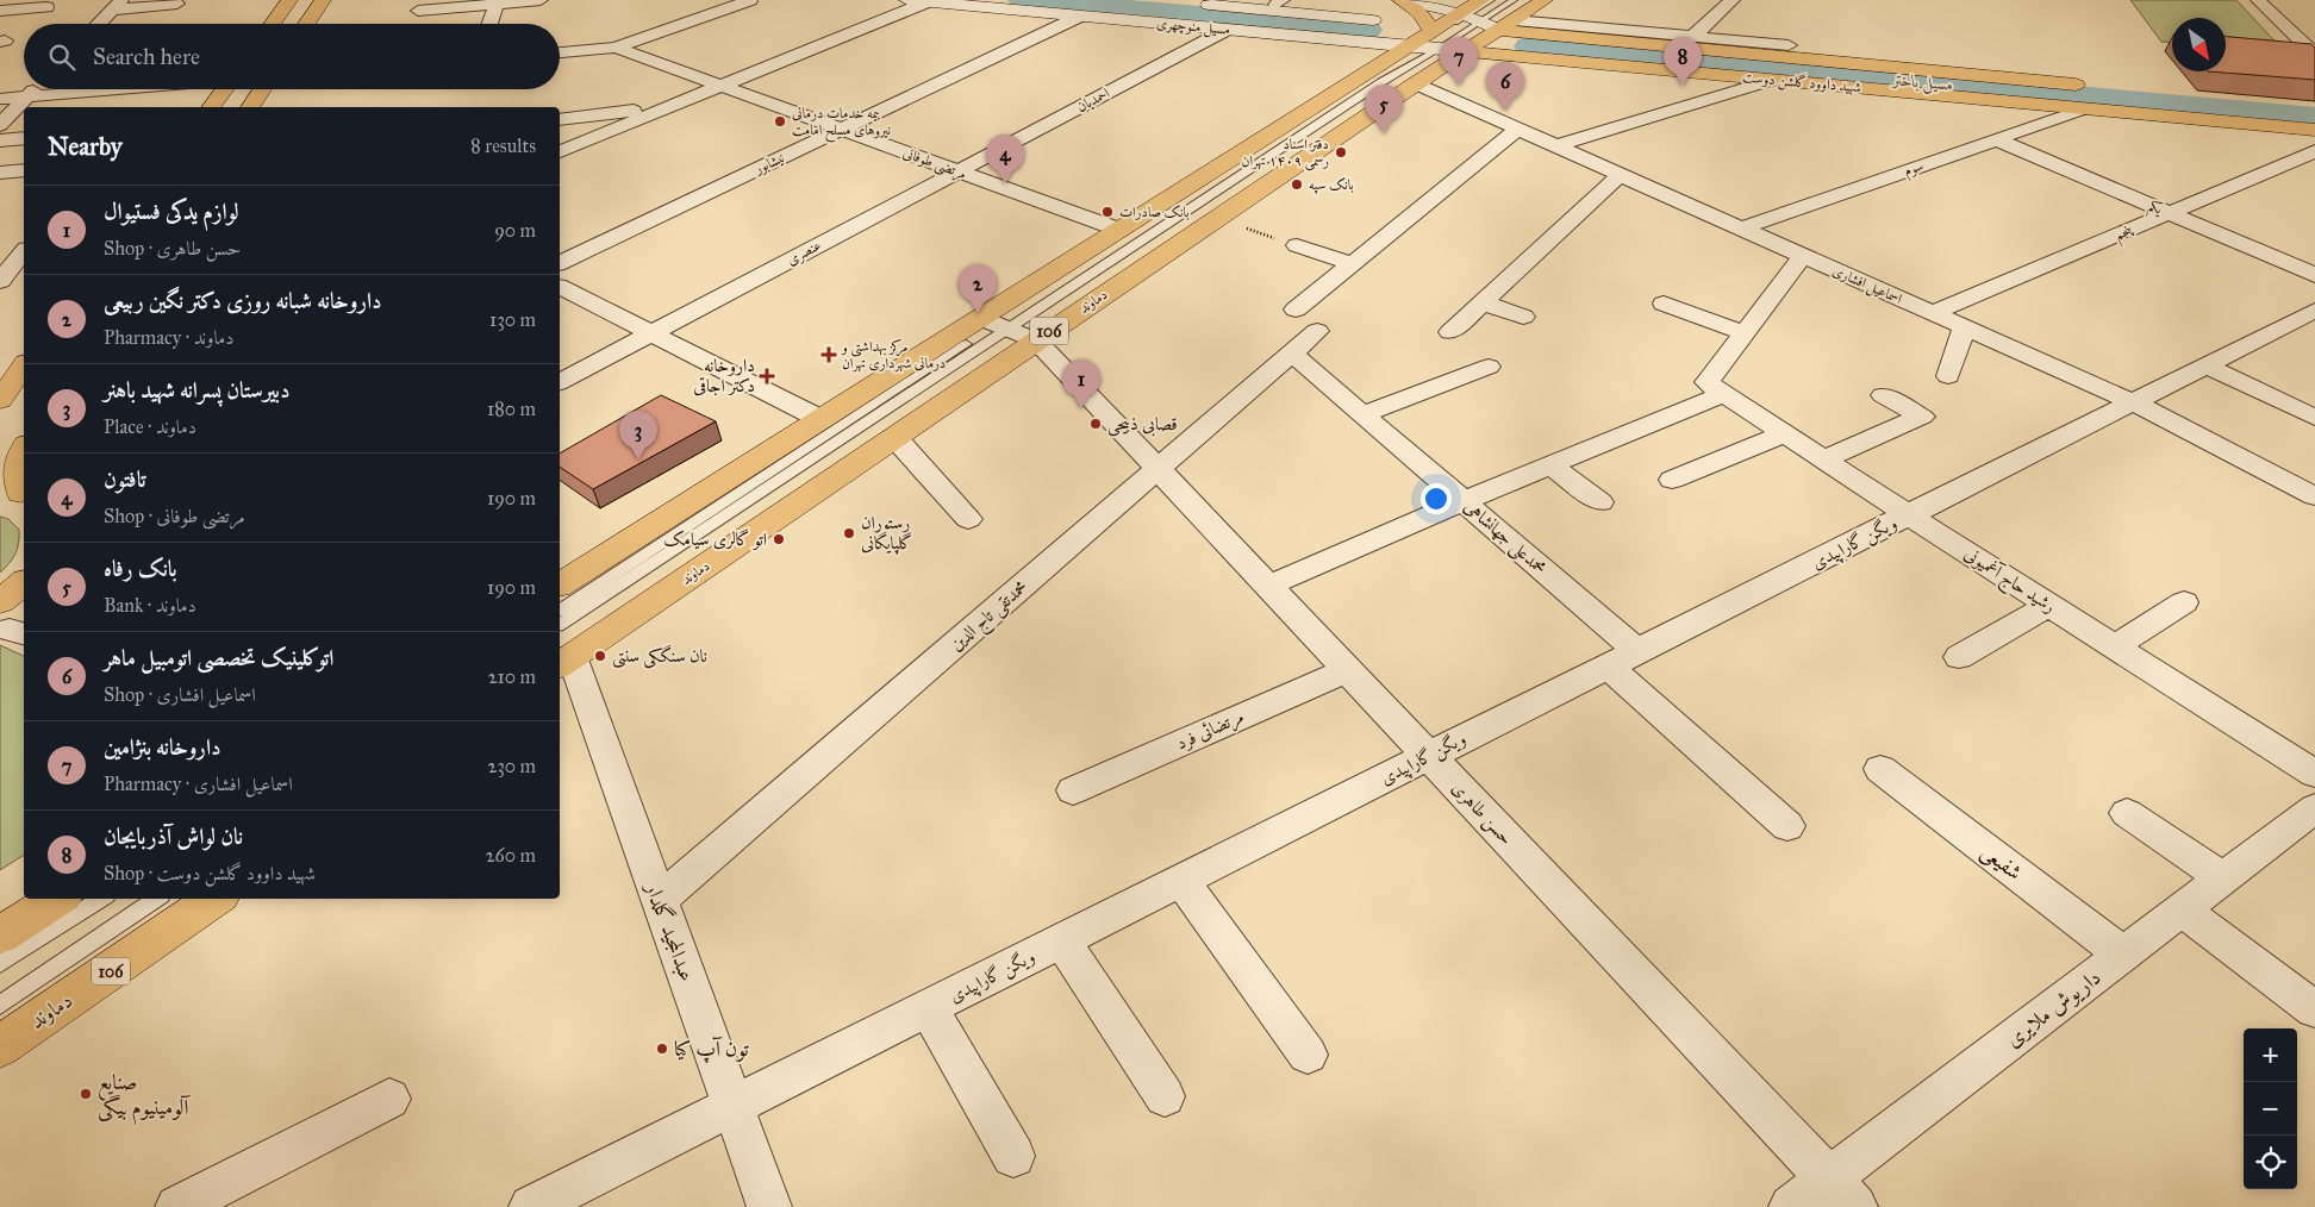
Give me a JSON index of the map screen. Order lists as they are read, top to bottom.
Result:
{
  "streets": {
    "main road": [
      "مسیل منوچهری",
      "شهید داوود گلشن دوست",
      "دماوند",
      "106"
    ],
    "street": [
      "احمدیان",
      "نیشابور",
      "مرتضی طوفانی",
      "سوم",
      "یکم",
      "پنجم",
      "عنصری",
      "اسماعیل افشاری",
      "محمدعلی جهانشاهی",
      "ویگن گاراپیدی",
      "رشید حاج آغمیونی",
      "محمدتقی تاج الدین",
      "مرتضائی فرد",
      "حسن طاهری",
      "شفیعی",
      "عبدالمجید گلدار",
      "داریوش ملایری"
    ]
  },
  "crossings": [
    ["مسیل منوچهری", "شهید داوود گلشن دوست"],
    ["مسیل منوچهری", "احمدیان"],
    ["مسیل منوچهری", "نیشابور"],
    ["مسیل منوچهری", "دماوند"],
    ["مسیل منوچهری", "106"],
    ["شهید داوود گلشن دوست", "سوم"],
    ["شهید داوود گلشن دوست", "دماوند"],
    ["شهید داوود گلشن دوست", "106"],
    ["احمدیان", "مرتضی طوفانی"],
    ["احمدیان", "عنصری"],
    ["نیشابور", "مرتضی طوفانی"],
    ["مرتضی طوفانی", "عنصری"],
    ["مرتضی طوفانی", "106"],
    ["سوم", "یکم"],
    ["سوم", "اسماعیل افشاری"],
    ["یکم", "پنجم"],
    ["پنجم", "اسماعیل افشاری"],
    ["اسماعیل افشاری", "دماوند"],
    ["اسماعیل افشاری", "ویگن گاراپیدی"],
    ["دماوند", "106"],
    ["دماوند", "حسن طاهری"],
    ["دماوند", "عبدالمجید گلدار"],
    ["محمدعلی جهانشاهی", "ویگن گاراپیدی"],
    ["محمدعلی جهانشاهی", "محمدتقی تاج الدین"],
    ["ویگن گاراپیدی", "رشید حاج آغمیونی"],
    ["ویگن گاراپیدی", "حسن طاهری"],
    ["ویگن گاراپیدی", "عبدالمجید گلدار"],
    ["محمدتقی تاج الدین", "حسن طاهری"],
    ["محمدتقی تاج الدین", "عبدالمجید گلدار"],
    ["مرتضائی فرد", "حسن طاهری"],
    ["حسن طاهری", "داریوش ملایری"],
    ["شفیعی", "داریوش ملایری"]
  ],
  "water": ["مسیل باختر"],
  "places": {
    "other": [
      "بیمه خدمات درمانی نیروهای مسلح امامت",
      "دفتر اسناد رسمی ۱۴۰۹ تهران",
      "بانک سپه",
      "بانک صادرات",
      "قصابی ذبیحی",
      "رستوران گلپایگانی",
      "اتو گالری سیامک",
      "نان سنگکی سنتی",
      "تون آپ کیا",
      "صنایع آلومینیوم بیگی"
    ],
    "health": ["مرکز بهداشتی و درمانی شهرداری تهران", "داروخانه دکتر اجاقی"]
  },
  "north": "bottom right",
  "page": {
    "search": "Search here",
    "pins": [
      "7",
      "8",
      "6",
      "5",
      "4",
      "2",
      "1",
      "3"
    ],
    "heading": ["Nearby", "8 results"],
    "list": [
      {
        "mark": "1",
        "name": "لوازم یدکی فستیوال",
        "note": "Shop · حسن طاهری",
        "value": "90 m"
      },
      {
        "mark": "2",
        "name": "داروخانه شبانه روزی دکتر نگین ربیعی",
        "note": "Pharmacy · دماوند",
        "value": "130 m"
      },
      {
        "mark": "3",
        "name": "دبیرستان پسرانه شهید باهنر",
        "note": "Place · دماوند",
        "value": "180 m"
      },
      {
        "mark": "4",
        "name": "تافتون",
        "note": "Shop · مرتضی طوفانی",
        "value": "190 m"
      },
      {
        "mark": "5",
        "name": "بانک رفاه",
        "note": "Bank · دماوند",
        "value": "190 m"
      },
      {
        "mark": "6",
        "name": "اتوکلینیک تخصصی اتومبیل ماهر",
        "note": "Shop · اسماعیل افشاری",
        "value": "210 m"
      },
      {
        "mark": "7",
        "name": "داروخانه بنژامین",
        "note": "Pharmacy · اسماعیل افشاری",
        "value": "230 m"
      },
      {
        "mark": "8",
        "name": "نان لواش آذربایجان",
        "note": "Shop · شهید داوود گلشن دوست",
        "value": "260 m"
      }
    ],
    "map_buttons": ["+", "−"]
  }
}
